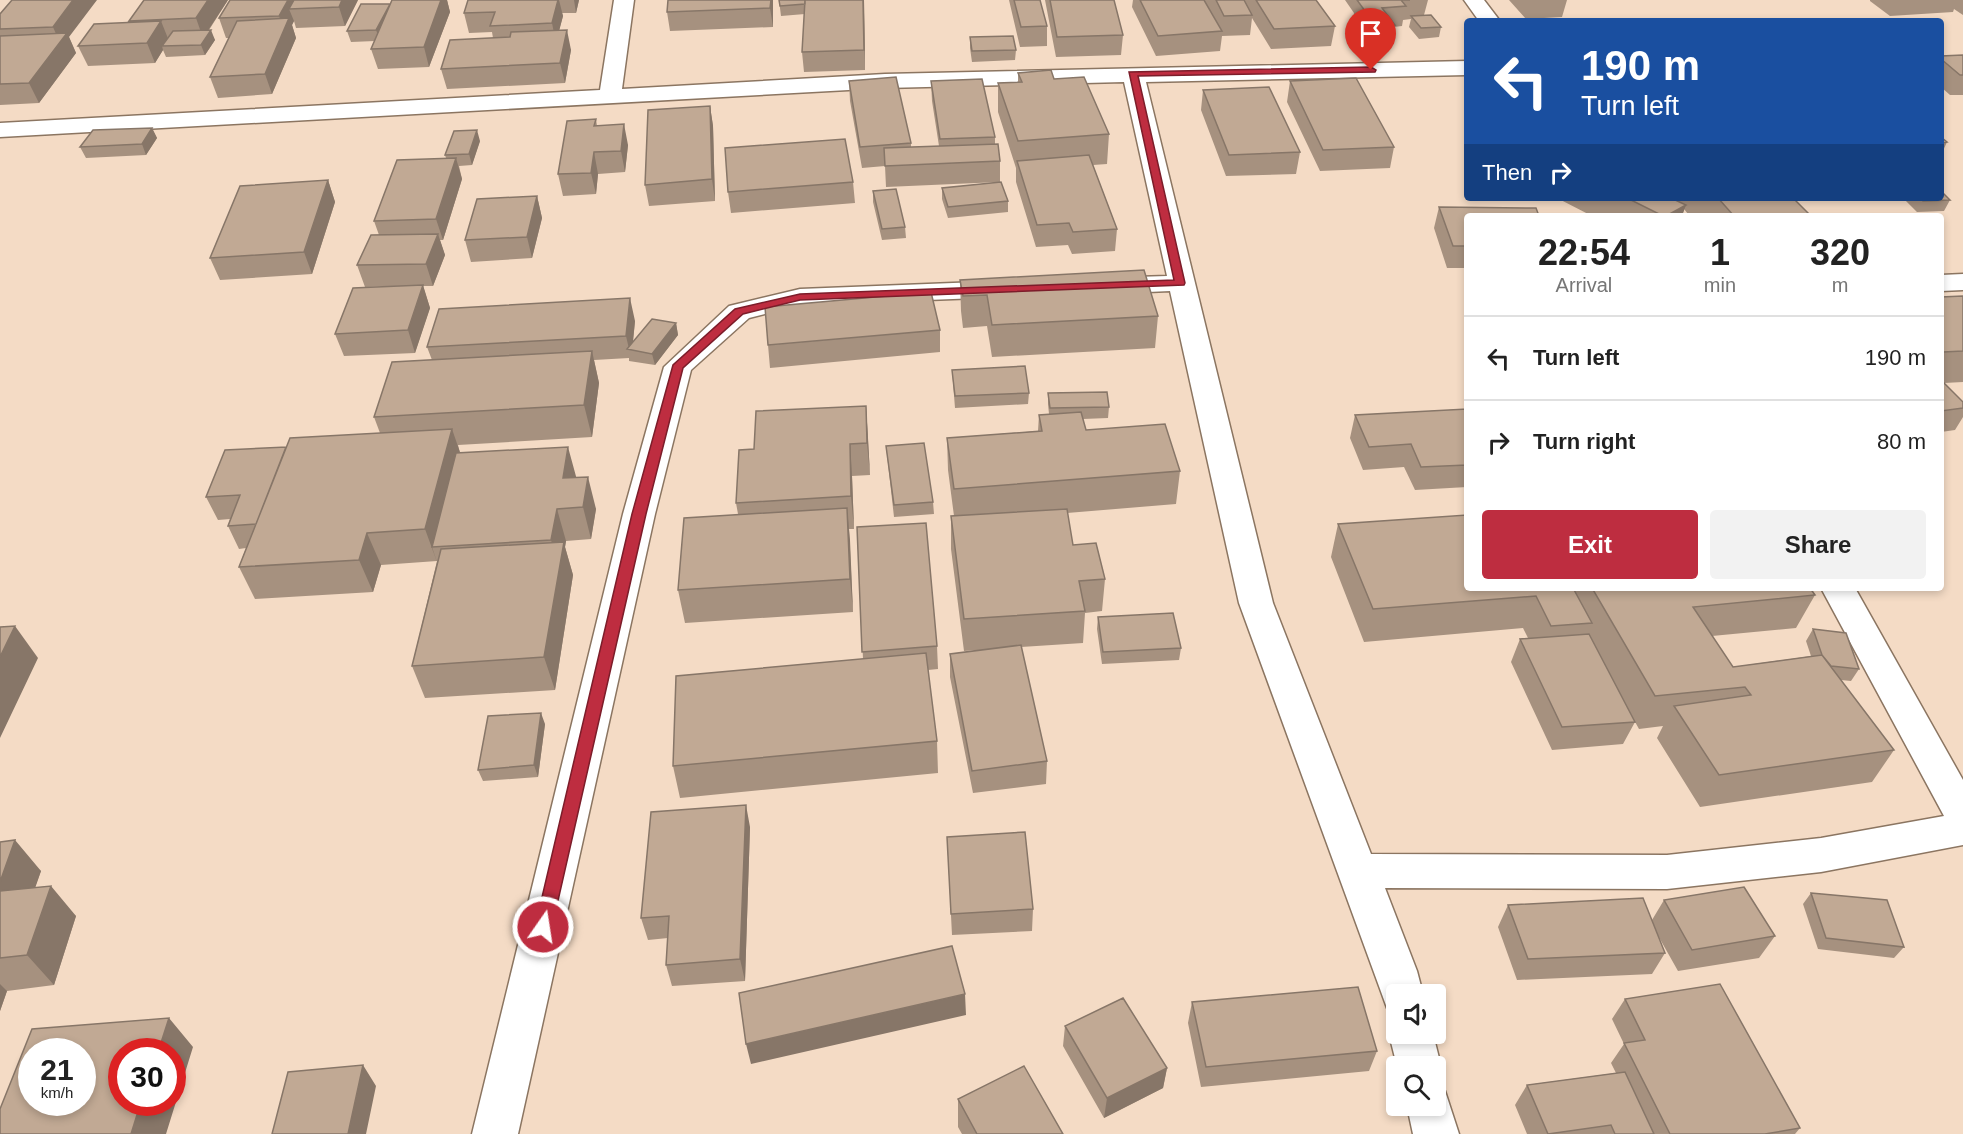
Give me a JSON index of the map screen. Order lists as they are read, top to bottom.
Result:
{
  "page": {
    "turn": ["190 m", "Turn left"],
    "then": "Then",
    "eta": [
      "22:54",
      "Arrival",
      "1",
      "min",
      "320",
      "m"
    ],
    "list": [
      {
        "name": "Turn left",
        "value": "190 m"
      },
      {
        "name": "Turn right",
        "value": "80 m"
      }
    ],
    "buttons": ["Exit", "Share"],
    "speed": "21 km/h",
    "limit": "30"
  }
}
